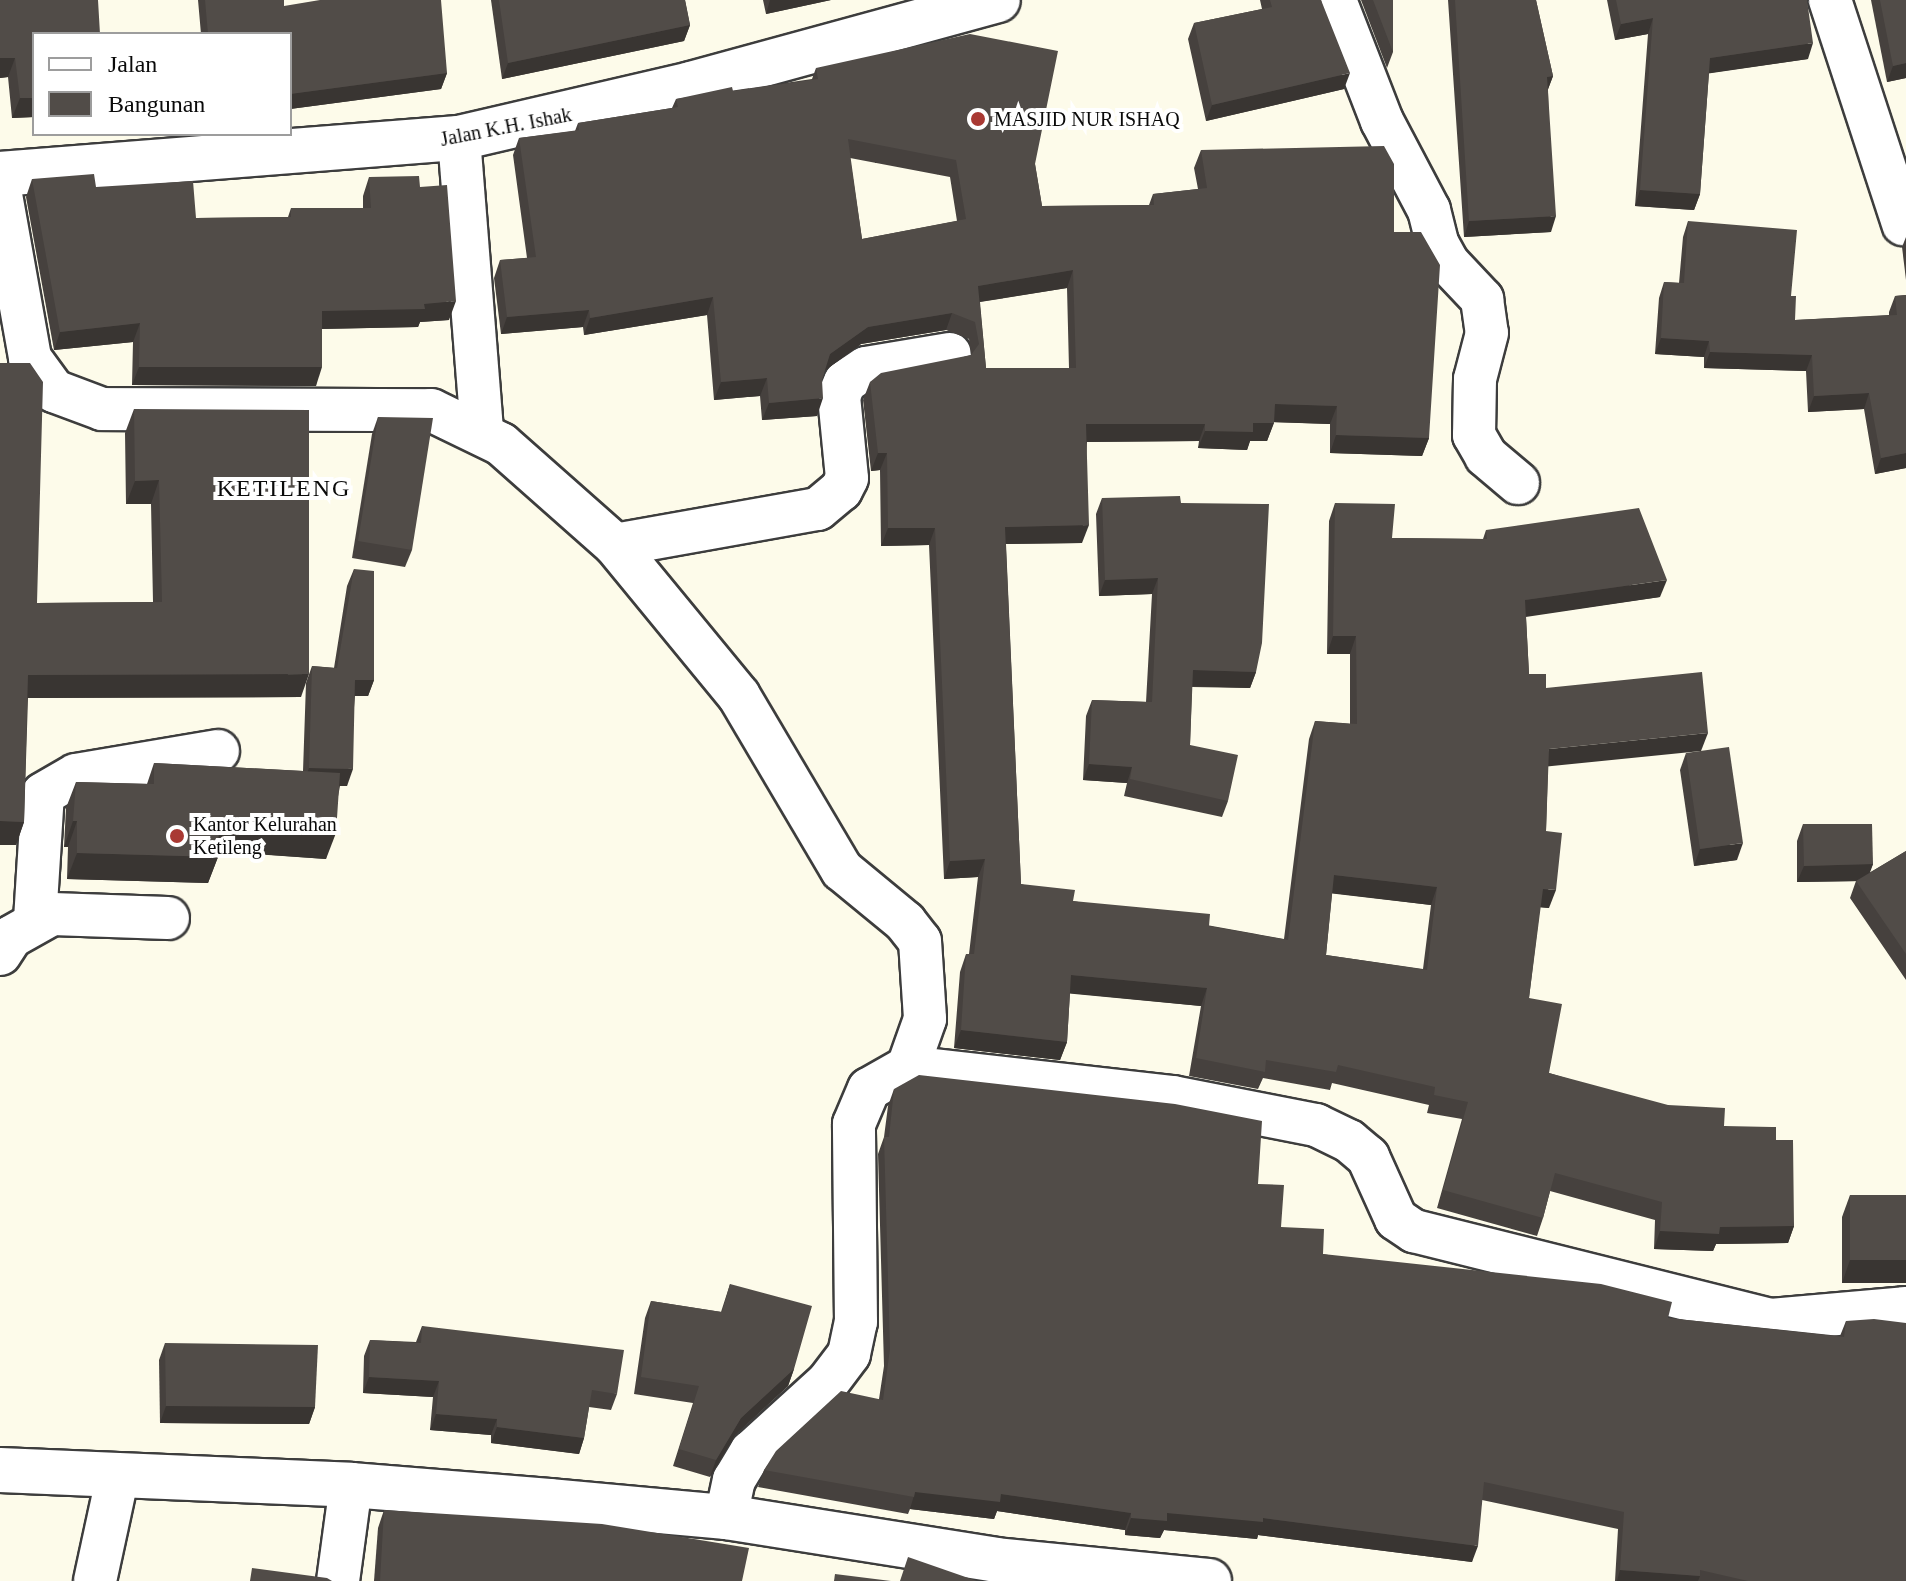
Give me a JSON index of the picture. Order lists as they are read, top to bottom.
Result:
{
  "streets": {
    "street": ["Jalan K.H. Ishak"]
  },
  "districts": ["KETILENG"],
  "places": ["MASJID NUR ISHAQ", "Kantor Kelurahan Ketileng"],
  "legend": ["Jalan", "Bangunan"]
}
